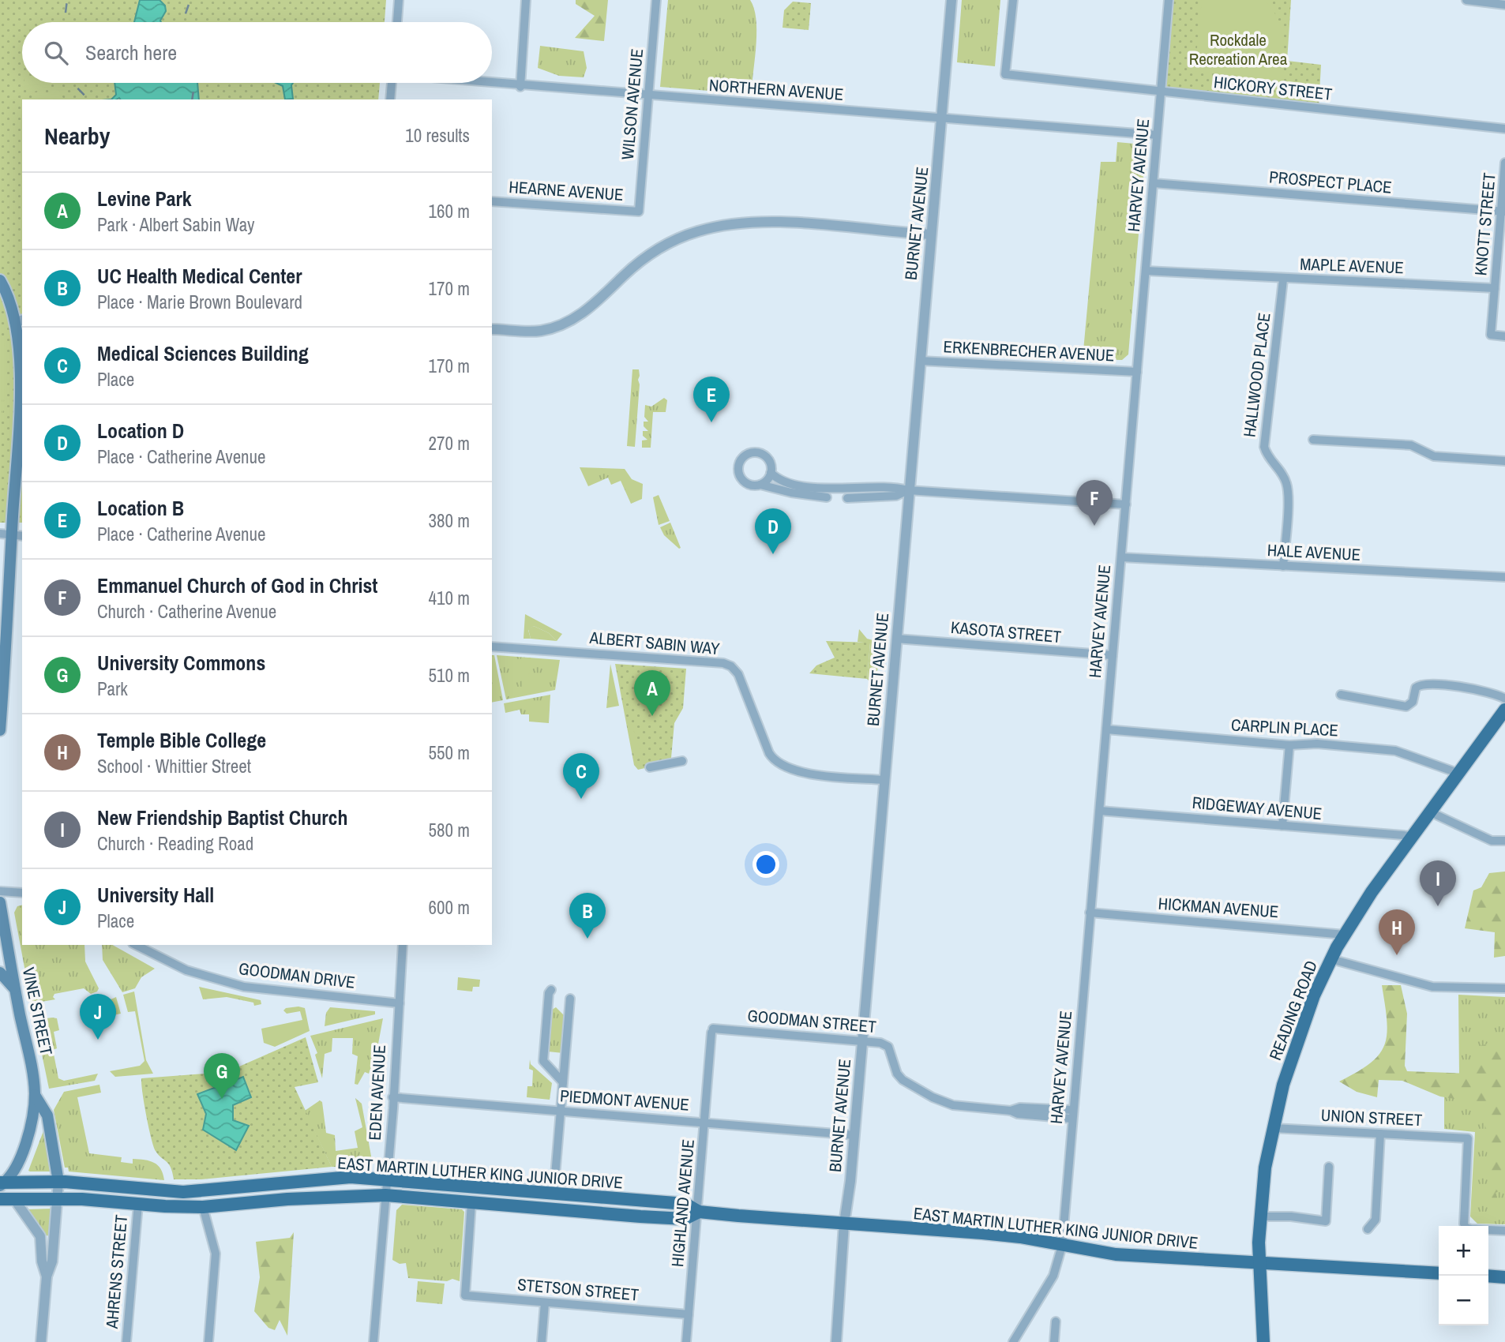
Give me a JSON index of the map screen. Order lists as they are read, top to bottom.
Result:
{
  "streets": {
    "main road": ["READING ROAD", "VINE STREET", "EAST MARTIN LUTHER KING JUNIOR DRIVE"],
    "street": [
      "HICKORY STREET",
      "NORTHERN AVENUE",
      "WILSON AVENUE",
      "HARVEY AVENUE",
      "PROSPECT PLACE",
      "HEARNE AVENUE",
      "BURNET AVENUE",
      "KNOTT STREET",
      "MAPLE AVENUE",
      "ERKENBRECHER AVENUE",
      "HALLWOOD PLACE",
      "HALE AVENUE",
      "KASOTA STREET",
      "ALBERT SABIN WAY",
      "CARPLIN PLACE",
      "RIDGEWAY AVENUE",
      "HICKMAN AVENUE",
      "GOODMAN DRIVE",
      "GOODMAN STREET",
      "EDEN AVENUE",
      "PIEDMONT AVENUE",
      "UNION STREET",
      "HIGHLAND AVENUE",
      "AHRENS STREET",
      "STETSON STREET"
    ]
  },
  "crossings": [
    ["HICKORY STREET", "HARVEY AVENUE"],
    ["NORTHERN AVENUE", "WILSON AVENUE"],
    ["NORTHERN AVENUE", "HARVEY AVENUE"],
    ["NORTHERN AVENUE", "BURNET AVENUE"],
    ["WILSON AVENUE", "HEARNE AVENUE"],
    ["HARVEY AVENUE", "PROSPECT PLACE"],
    ["HARVEY AVENUE", "MAPLE AVENUE"],
    ["HARVEY AVENUE", "ERKENBRECHER AVENUE"],
    ["HARVEY AVENUE", "HALE AVENUE"],
    ["HARVEY AVENUE", "KASOTA STREET"],
    ["HARVEY AVENUE", "CARPLIN PLACE"],
    ["HARVEY AVENUE", "RIDGEWAY AVENUE"],
    ["HARVEY AVENUE", "HICKMAN AVENUE"],
    ["HARVEY AVENUE", "GOODMAN STREET"],
    ["HARVEY AVENUE", "EAST MARTIN LUTHER KING JUNIOR DRIVE"],
    ["PROSPECT PLACE", "KNOTT STREET"],
    ["BURNET AVENUE", "ERKENBRECHER AVENUE"],
    ["BURNET AVENUE", "KASOTA STREET"],
    ["BURNET AVENUE", "ALBERT SABIN WAY"],
    ["BURNET AVENUE", "GOODMAN STREET"],
    ["BURNET AVENUE", "PIEDMONT AVENUE"],
    ["BURNET AVENUE", "EAST MARTIN LUTHER KING JUNIOR DRIVE"],
    ["KNOTT STREET", "MAPLE AVENUE"],
    ["MAPLE AVENUE", "HALLWOOD PLACE"],
    ["HALLWOOD PLACE", "HALE AVENUE"],
    ["CARPLIN PLACE", "READING ROAD"],
    ["RIDGEWAY AVENUE", "READING ROAD"],
    ["HICKMAN AVENUE", "READING ROAD"],
    ["GOODMAN DRIVE", "EDEN AVENUE"],
    ["READING ROAD", "UNION STREET"],
    ["READING ROAD", "EAST MARTIN LUTHER KING JUNIOR DRIVE"],
    ["VINE STREET", "EAST MARTIN LUTHER KING JUNIOR DRIVE"],
    ["GOODMAN STREET", "HIGHLAND AVENUE"],
    ["EDEN AVENUE", "PIEDMONT AVENUE"],
    ["EDEN AVENUE", "EAST MARTIN LUTHER KING JUNIOR DRIVE"],
    ["PIEDMONT AVENUE", "HIGHLAND AVENUE"],
    ["EAST MARTIN LUTHER KING JUNIOR DRIVE", "HIGHLAND AVENUE"],
    ["EAST MARTIN LUTHER KING JUNIOR DRIVE", "AHRENS STREET"],
    ["EAST MARTIN LUTHER KING JUNIOR DRIVE", "STETSON STREET"],
    ["HIGHLAND AVENUE", "STETSON STREET"]
  ],
  "parks": ["Rockdale Recreation Area"],
  "page": {
    "search": "Search here",
    "heading": ["Nearby", "10 results"],
    "list": [
      {
        "mark": "A",
        "name": "Levine Park",
        "note": "Park · Albert Sabin Way",
        "value": "160 m"
      },
      {
        "mark": "B",
        "name": "UC Health Medical Center",
        "note": "Place · Marie Brown Boulevard",
        "value": "170 m"
      },
      {
        "mark": "C",
        "name": "Medical Sciences Building",
        "note": "Place",
        "value": "170 m"
      },
      {
        "mark": "D",
        "name": "Location D",
        "note": "Place · Catherine Avenue",
        "value": "270 m"
      },
      {
        "mark": "E",
        "name": "Location B",
        "note": "Place · Catherine Avenue",
        "value": "380 m"
      },
      {
        "mark": "F",
        "name": "Emmanuel Church of God in Christ",
        "note": "Church · Catherine Avenue",
        "value": "410 m"
      },
      {
        "mark": "G",
        "name": "University Commons",
        "note": "Park",
        "value": "510 m"
      },
      {
        "mark": "H",
        "name": "Temple Bible College",
        "note": "School · Whittier Street",
        "value": "550 m"
      },
      {
        "mark": "I",
        "name": "New Friendship Baptist Church",
        "note": "Church · Reading Road",
        "value": "580 m"
      },
      {
        "mark": "J",
        "name": "University Hall",
        "note": "Place",
        "value": "600 m"
      }
    ],
    "pins": [
      "E",
      "F",
      "D",
      "A",
      "C",
      "I",
      "B",
      "H",
      "J",
      "G"
    ],
    "map_buttons": ["+", "−"]
  }
}
